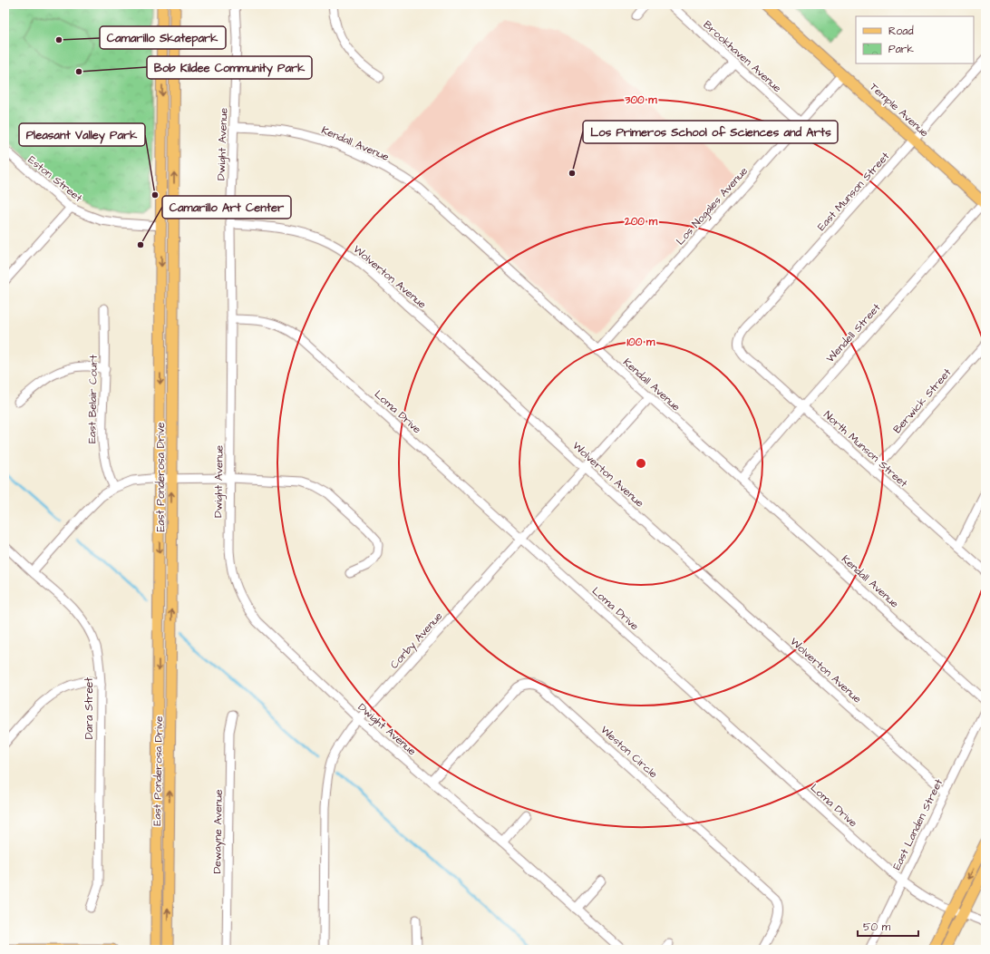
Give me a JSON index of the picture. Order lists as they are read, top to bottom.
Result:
{
  "streets": {
    "main road": ["Temple Avenue", "East Ponderosa Drive"],
    "street": [
      "Brookhaven Avenue",
      "Kendall Avenue",
      "Dwight Avenue",
      "Eston Street",
      "East Munson Street",
      "Los Nogales Avenue",
      "Wolverton Avenue",
      "Wendell Street",
      "East Belair Court",
      "Berwick Street",
      "Loma Drive",
      "North Munson Street",
      "Corby Avenue",
      "Dara Street",
      "Weston Circle",
      "East Landen Street",
      "Dewayne Avenue"
    ]
  },
  "crossings": [
    ["Brookhaven Avenue", "Los Nogales Avenue"],
    ["Temple Avenue", "East Munson Street"],
    ["Temple Avenue", "Los Nogales Avenue"],
    ["Temple Avenue", "Wendell Street"],
    ["Kendall Avenue", "Dwight Avenue"],
    ["Kendall Avenue", "Los Nogales Avenue"],
    ["Kendall Avenue", "Wendell Street"],
    ["Kendall Avenue", "Corby Avenue"],
    ["Dwight Avenue", "Wolverton Avenue"],
    ["Dwight Avenue", "Loma Drive"],
    ["Dwight Avenue", "Corby Avenue"],
    ["Dwight Avenue", "Weston Circle"],
    ["Eston Street", "East Ponderosa Drive"],
    ["East Munson Street", "North Munson Street"],
    ["Wolverton Avenue", "Corby Avenue"],
    ["Wolverton Avenue", "East Landen Street"],
    ["Wendell Street", "North Munson Street"],
    ["Berwick Street", "North Munson Street"],
    ["Loma Drive", "Corby Avenue"],
    ["Loma Drive", "East Landen Street"]
  ],
  "places": [
    "Camarillo Skatepark",
    "Bob Kildee Community Park",
    "Los Primeros School of Sciences and Arts",
    "Pleasant Valley Park",
    "Camarillo Art Center"
  ],
  "legend": ["Road", "Park"],
  "scale_bar": "50 m",
  "rings": ["300 m", "200 m", "100 m"]
}
